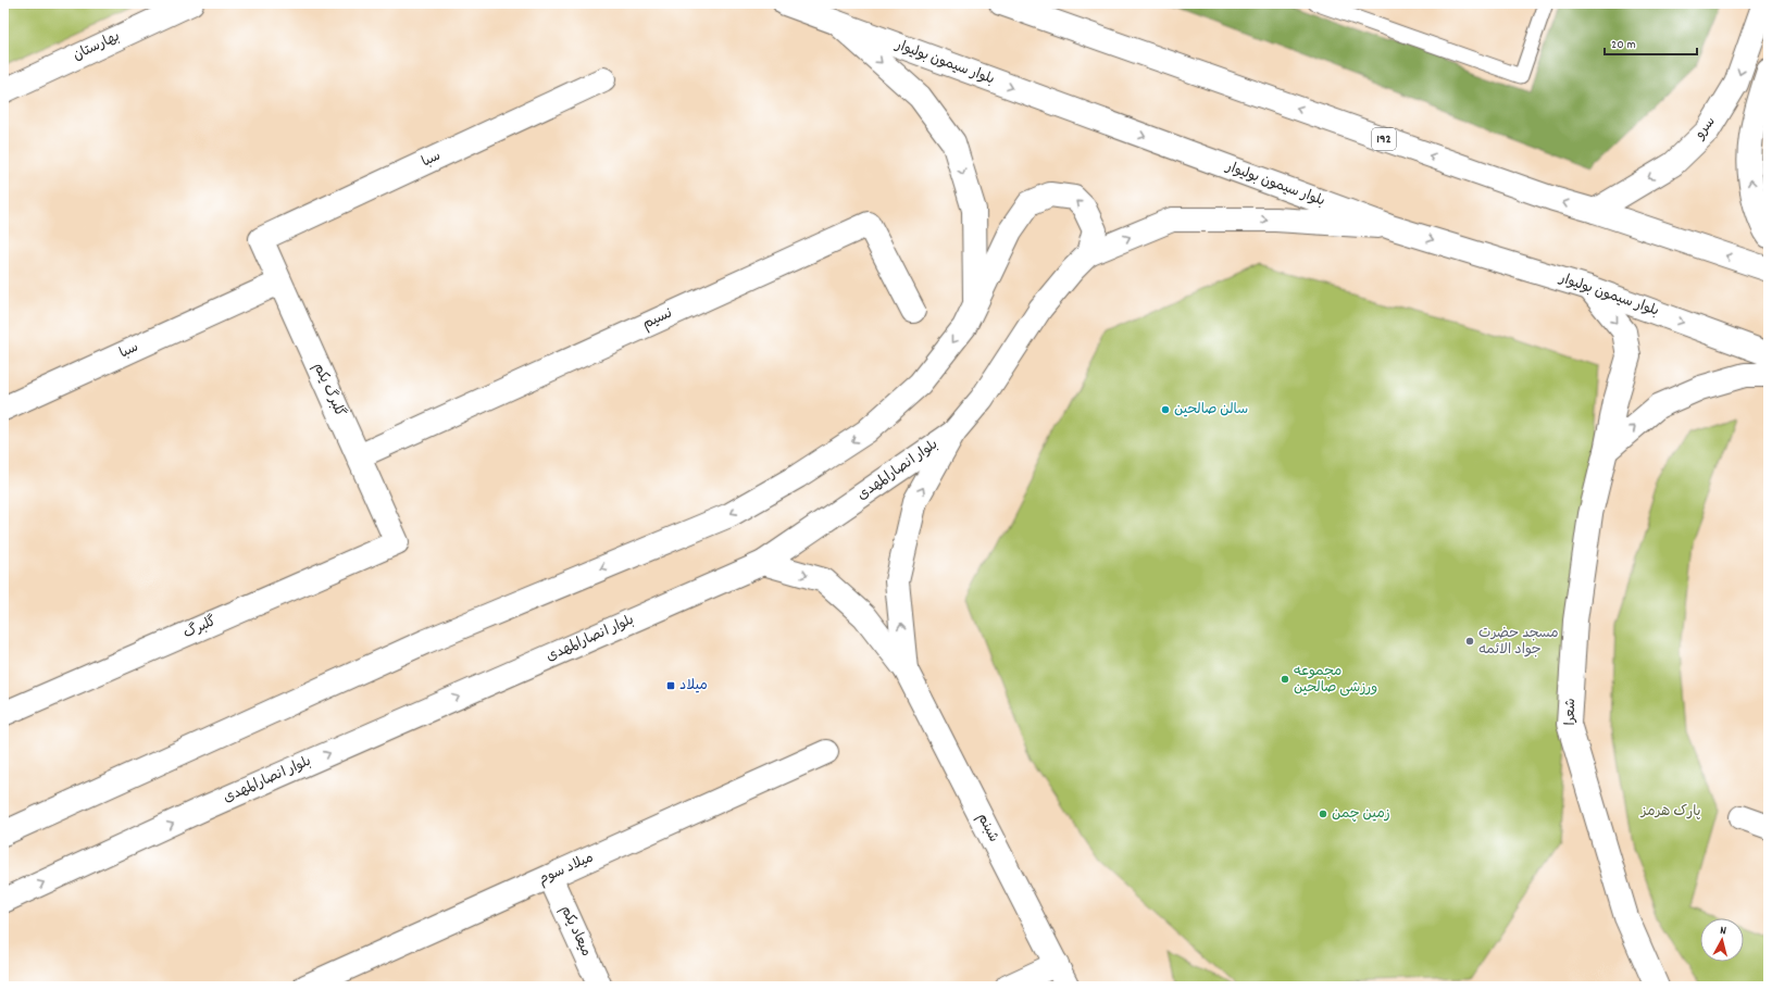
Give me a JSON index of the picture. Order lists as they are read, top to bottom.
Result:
{
  "streets": {
    "street": [
      "بهارستان",
      "بلوار سیمون بولیوار",
      "سرو",
      "192",
      "سبا",
      "نسیم",
      "گلبرگ یکم",
      "بلوار انصارالمهدی",
      "گلبرگ",
      "شعرا",
      "شبنم",
      "میلاد سوم",
      "میعاد یکم"
    ]
  },
  "crossings": [
    ["بلوار سیمون بولیوار", "شعرا"],
    ["سرو", "192"],
    ["سبا", "گلبرگ یکم"],
    ["نسیم", "گلبرگ یکم"],
    ["گلبرگ یکم", "گلبرگ"],
    ["میلاد سوم", "میعاد یکم"]
  ],
  "one_way": ["سرو"],
  "parks": ["پارک هرمز"],
  "places": {
    "other": [
      "سالن صالحین",
      "مسجد حضرت جواد الائمه",
      "مجموعه ورزشی صالحین",
      "زمین چمن"
    ],
    "transit": ["میلاد"]
  },
  "scale_bar": "20 m",
  "north": "top"
}
